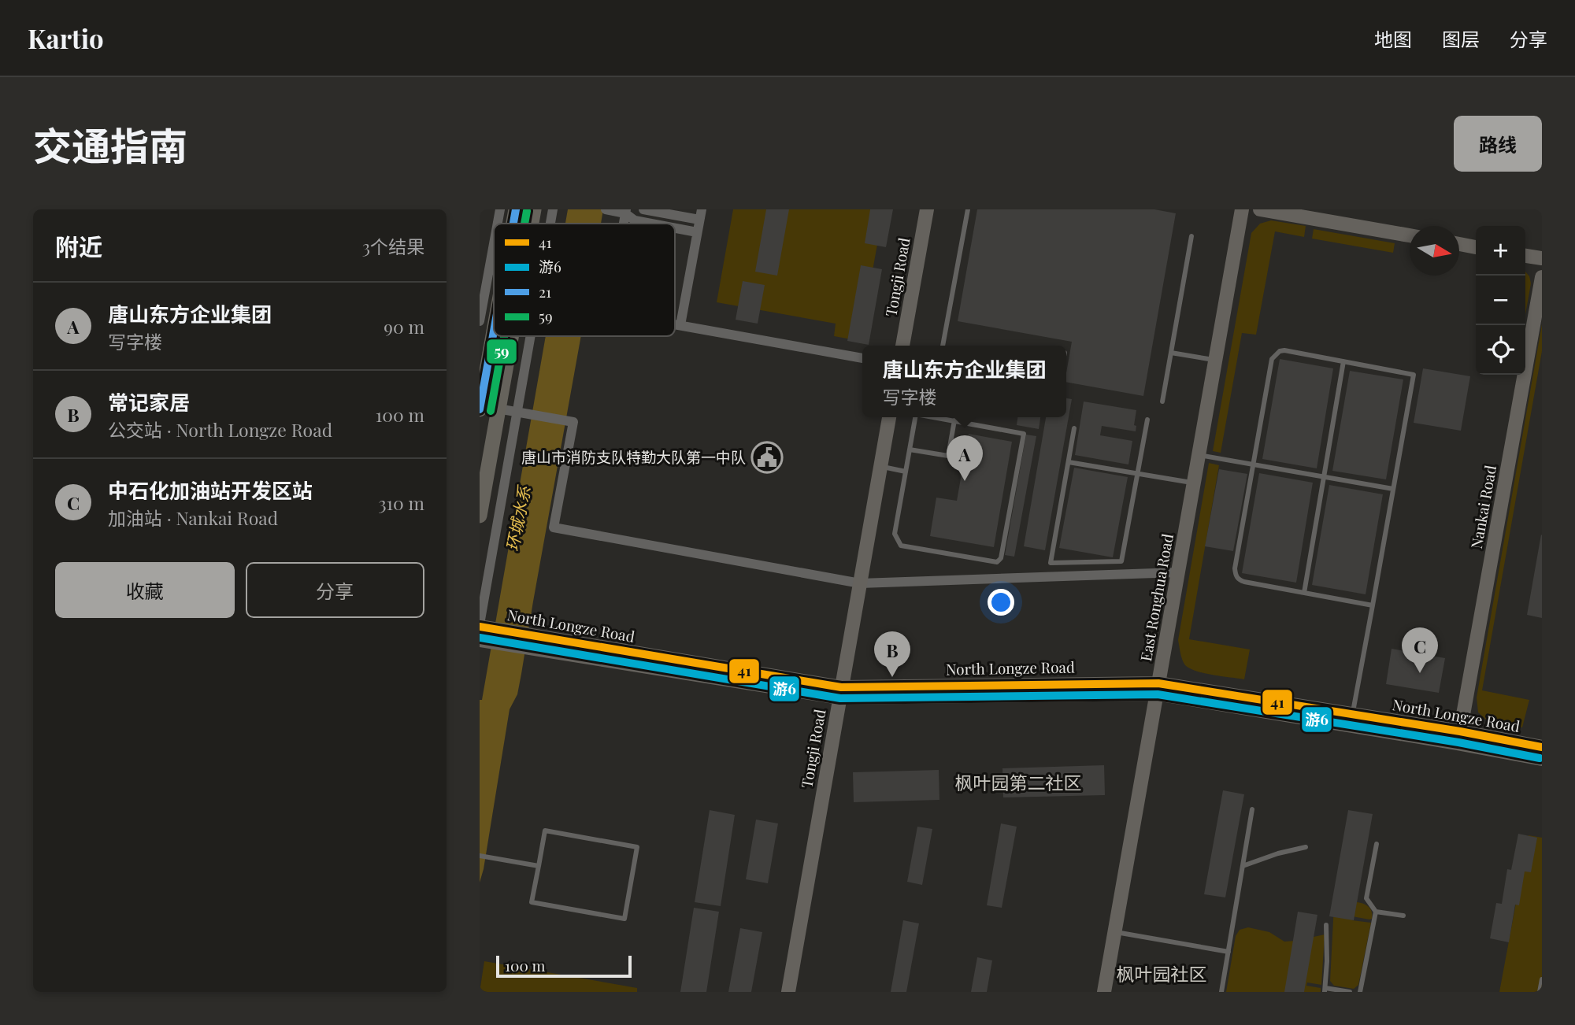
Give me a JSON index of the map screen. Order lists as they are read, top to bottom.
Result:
{
  "streets": {
    "street": [
      "Tongji Road",
      "Nankai Road",
      "East Ronghua Road",
      "North Longze Road"
    ]
  },
  "crossings": [
    ["Tongji Road", "North Longze Road"],
    ["Nankai Road", "North Longze Road"],
    ["East Ronghua Road", "North Longze Road"]
  ],
  "districts": ["枫叶园第二社区", "枫叶园社区"],
  "water": ["环城水系"],
  "places": {
    "public building": ["唐山市消防支队特勤大队第一中队"]
  },
  "lines": [
    "transit line 21",
    "transit line 59",
    "transit line 41",
    "transit line 游6"
  ],
  "legend": [
    "41",
    "游6",
    "21",
    "59"
  ],
  "scale_bar": "100 m",
  "north": "right",
  "page": {
    "header": "Kartio",
    "nav": ["地图", "图层", "分享"],
    "title": "交通指南",
    "buttons": [
      "路线",
      ["收藏", "分享"]
    ],
    "heading": ["附近", "3个结果"],
    "map_buttons": ["+", "−"],
    "list": [
      {
        "mark": "A",
        "name": "唐山东方企业集团",
        "note": "写字楼",
        "value": "90 m"
      },
      {
        "mark": "B",
        "name": "常记家居",
        "note": "公交站 · North Longze Road",
        "value": "100 m"
      },
      {
        "mark": "C",
        "name": "中石化加油站开发区站",
        "note": "加油站 · Nankai Road",
        "value": "310 m"
      }
    ],
    "popup": ["唐山东方企业集团", "写字楼"],
    "pins": ["A", "C", "B"],
    "scale": "100 m"
  }
}
